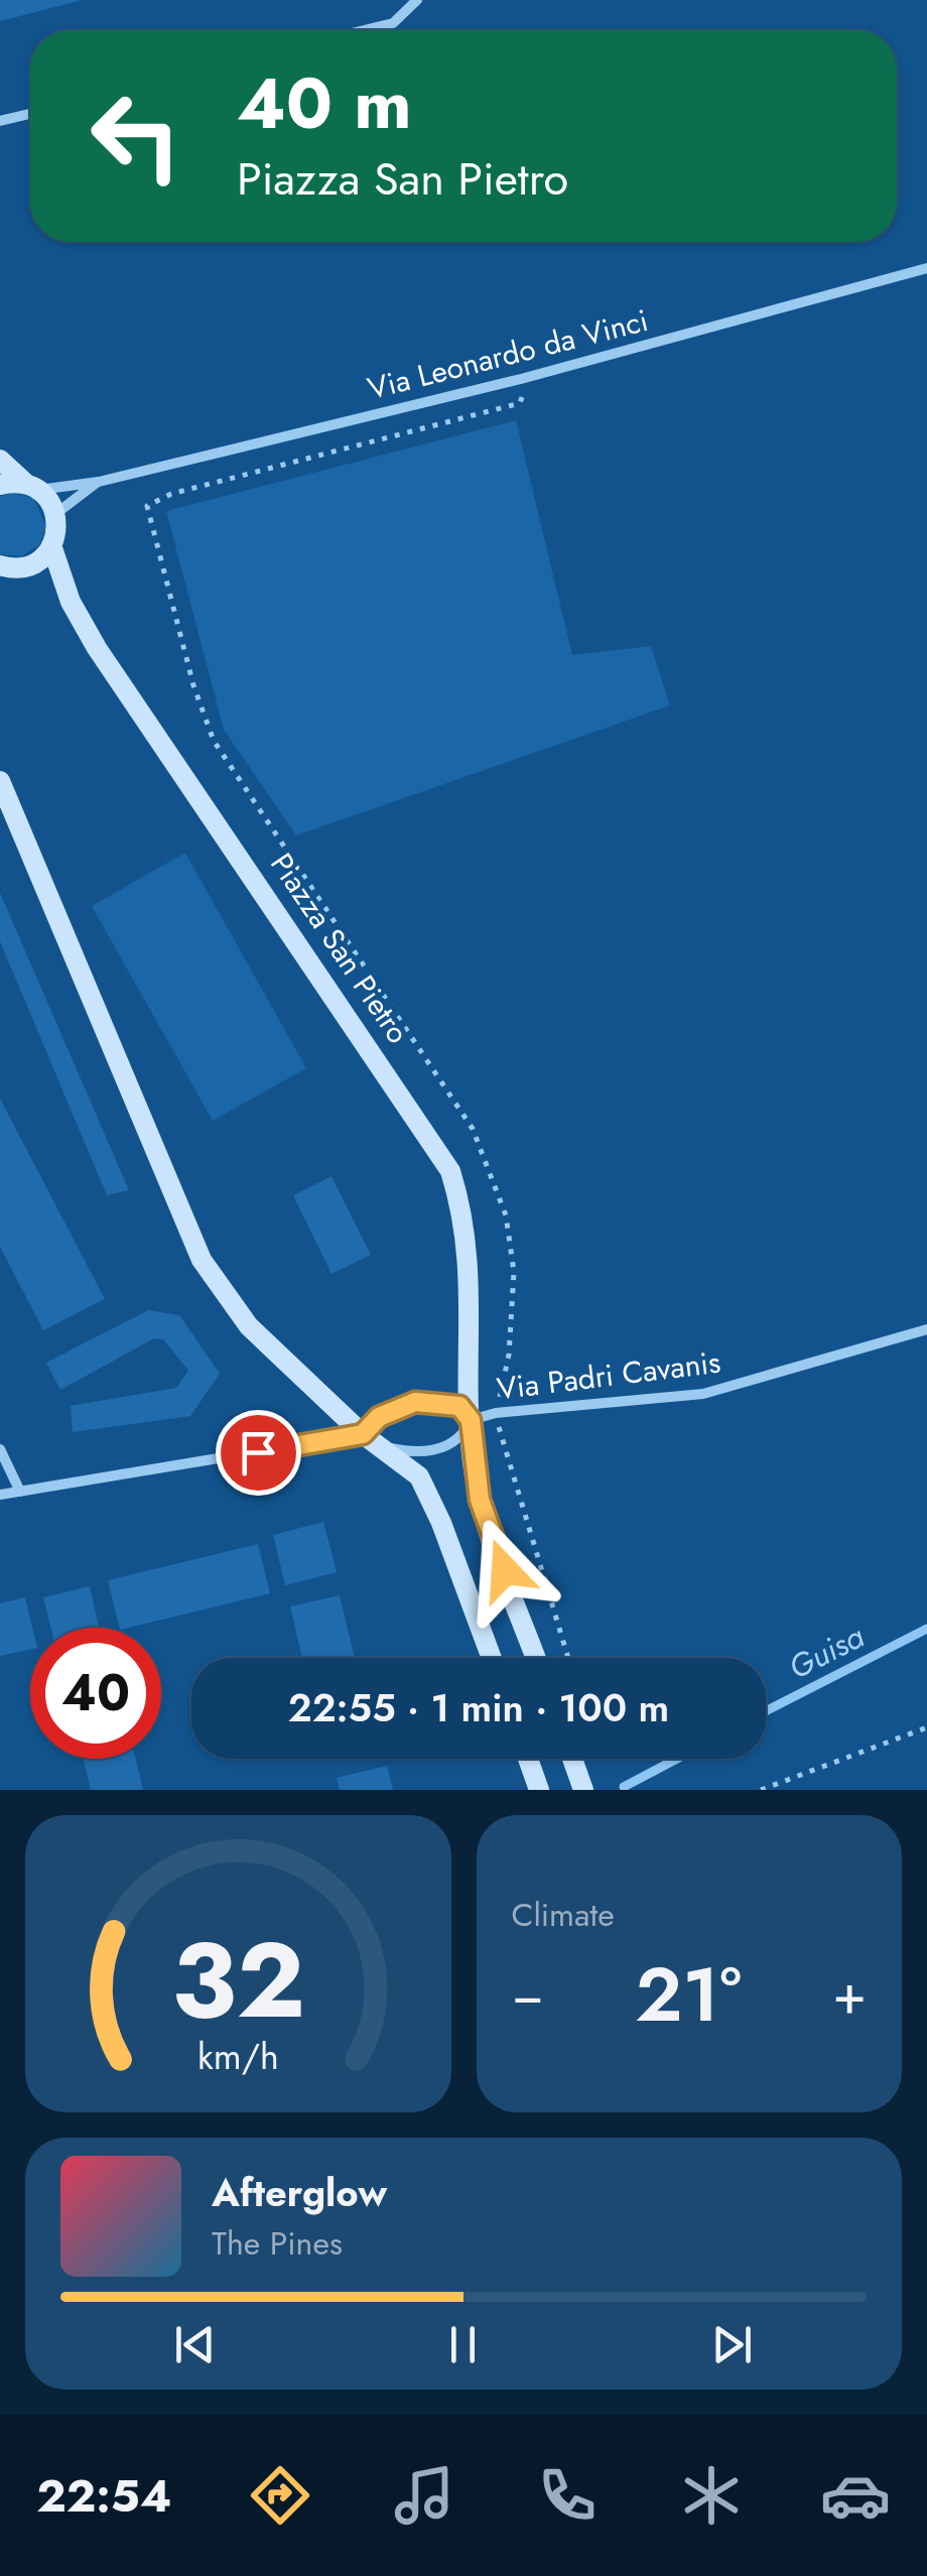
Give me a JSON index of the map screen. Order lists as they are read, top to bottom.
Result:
{
  "streets": {
    "street": ["Via Leonardo da Vinci", "Piazza San Pietro", "Via Padri Cavanis"]
  },
  "crossings": [
    ["Piazza San Pietro", "Via Padri Cavanis"]
  ],
  "water": ["Guisa"],
  "page": {
    "turn": ["40 m", "Piazza San Pietro"],
    "limit": "40",
    "trip": "22:55 · 1 min · 100 m",
    "tile": "Climate",
    "heat": ["−", "21°", "+"],
    "song": ["Afterglow", "The Pines"],
    "tabs": "22:54",
    "gauge": ["32", "km/h"]
  }
}
